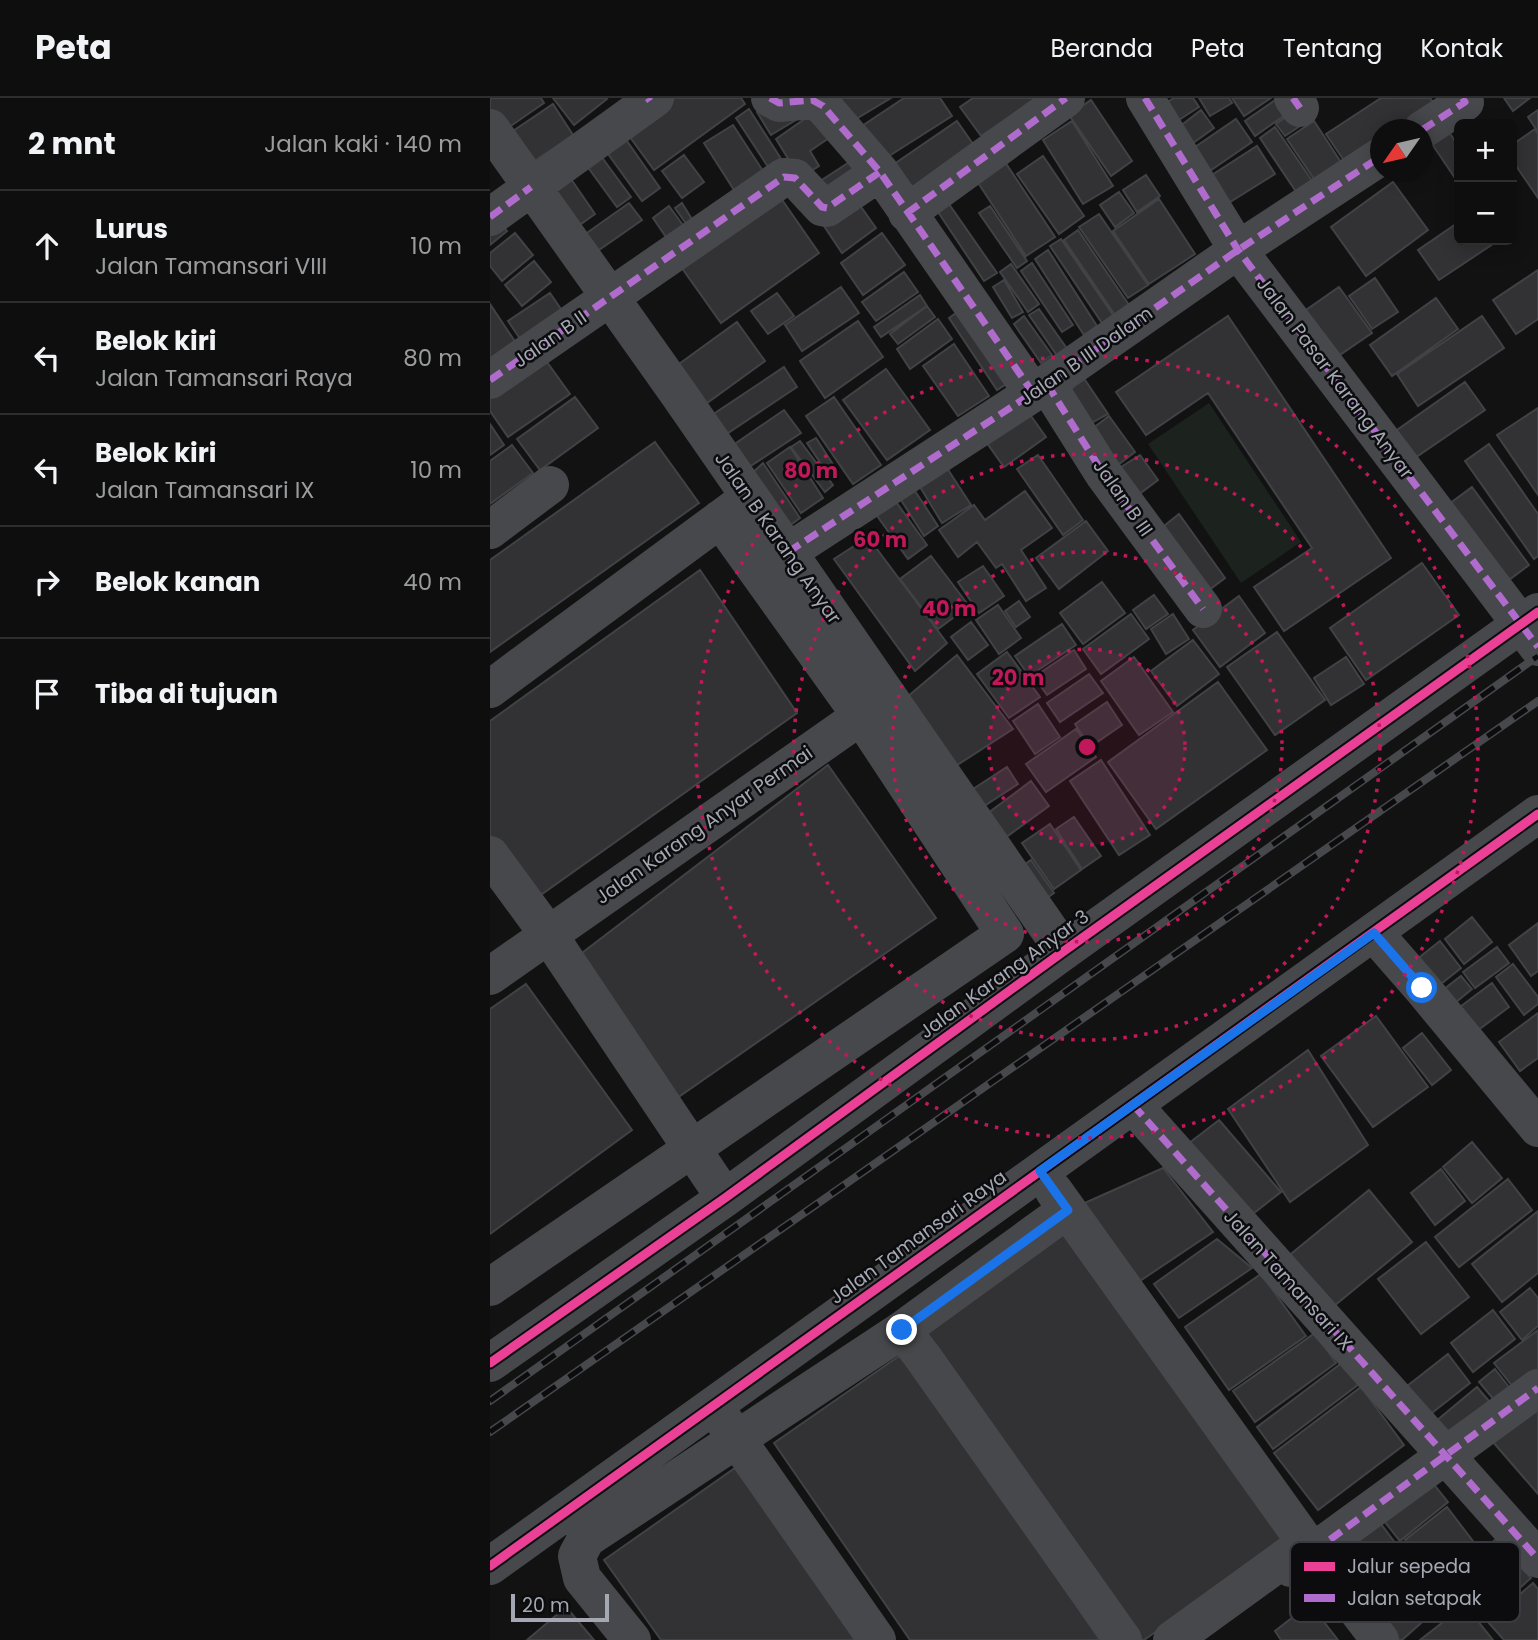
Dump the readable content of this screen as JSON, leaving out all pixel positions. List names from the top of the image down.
{
  "streets": {
    "street": [
      "Jalan B II",
      "Jalan B III Dalam",
      "Jalan Pasar Karang Anyar",
      "Jalan B III",
      "Jalan B Karang Anyar",
      "Jalan Karang Anyar Permai",
      "Jalan Karang Anyar 3",
      "Jalan Tamansari Raya",
      "Jalan Tamansari IX"
    ]
  },
  "crossings": [
    ["Jalan B II", "Jalan B III"],
    ["Jalan B II", "Jalan B Karang Anyar"],
    ["Jalan B III Dalam", "Jalan Pasar Karang Anyar"],
    ["Jalan B III Dalam", "Jalan B III"],
    ["Jalan B III Dalam", "Jalan B Karang Anyar"],
    ["Jalan Pasar Karang Anyar", "Jalan Karang Anyar 3"],
    ["Jalan B Karang Anyar", "Jalan Karang Anyar 3"],
    ["Jalan Tamansari Raya", "Jalan Tamansari IX"]
  ],
  "legend": ["Jalur sepeda", "Jalan setapak"],
  "scale_bar": "20 m",
  "north": "bottom left",
  "page": {
    "header": "Peta",
    "nav": [
      "Beranda",
      "Peta",
      "Tentang",
      "Kontak"
    ],
    "heading": ["2 mnt", "Jalan kaki · 140 m"],
    "map_buttons": ["+", "−"],
    "list": [
      ["Lurus", "Jalan Tamansari VIII", "10 m"],
      ["Belok kiri", "Jalan Tamansari Raya", "80 m"],
      ["Belok kiri", "Jalan Tamansari IX", "10 m"],
      ["Belok kanan", "40 m"],
      "Tiba di tujuan"
    ],
    "scale": "20 m"
  },
  "rings": [
    "80 m",
    "60 m",
    "40 m",
    "20 m"
  ]
}
